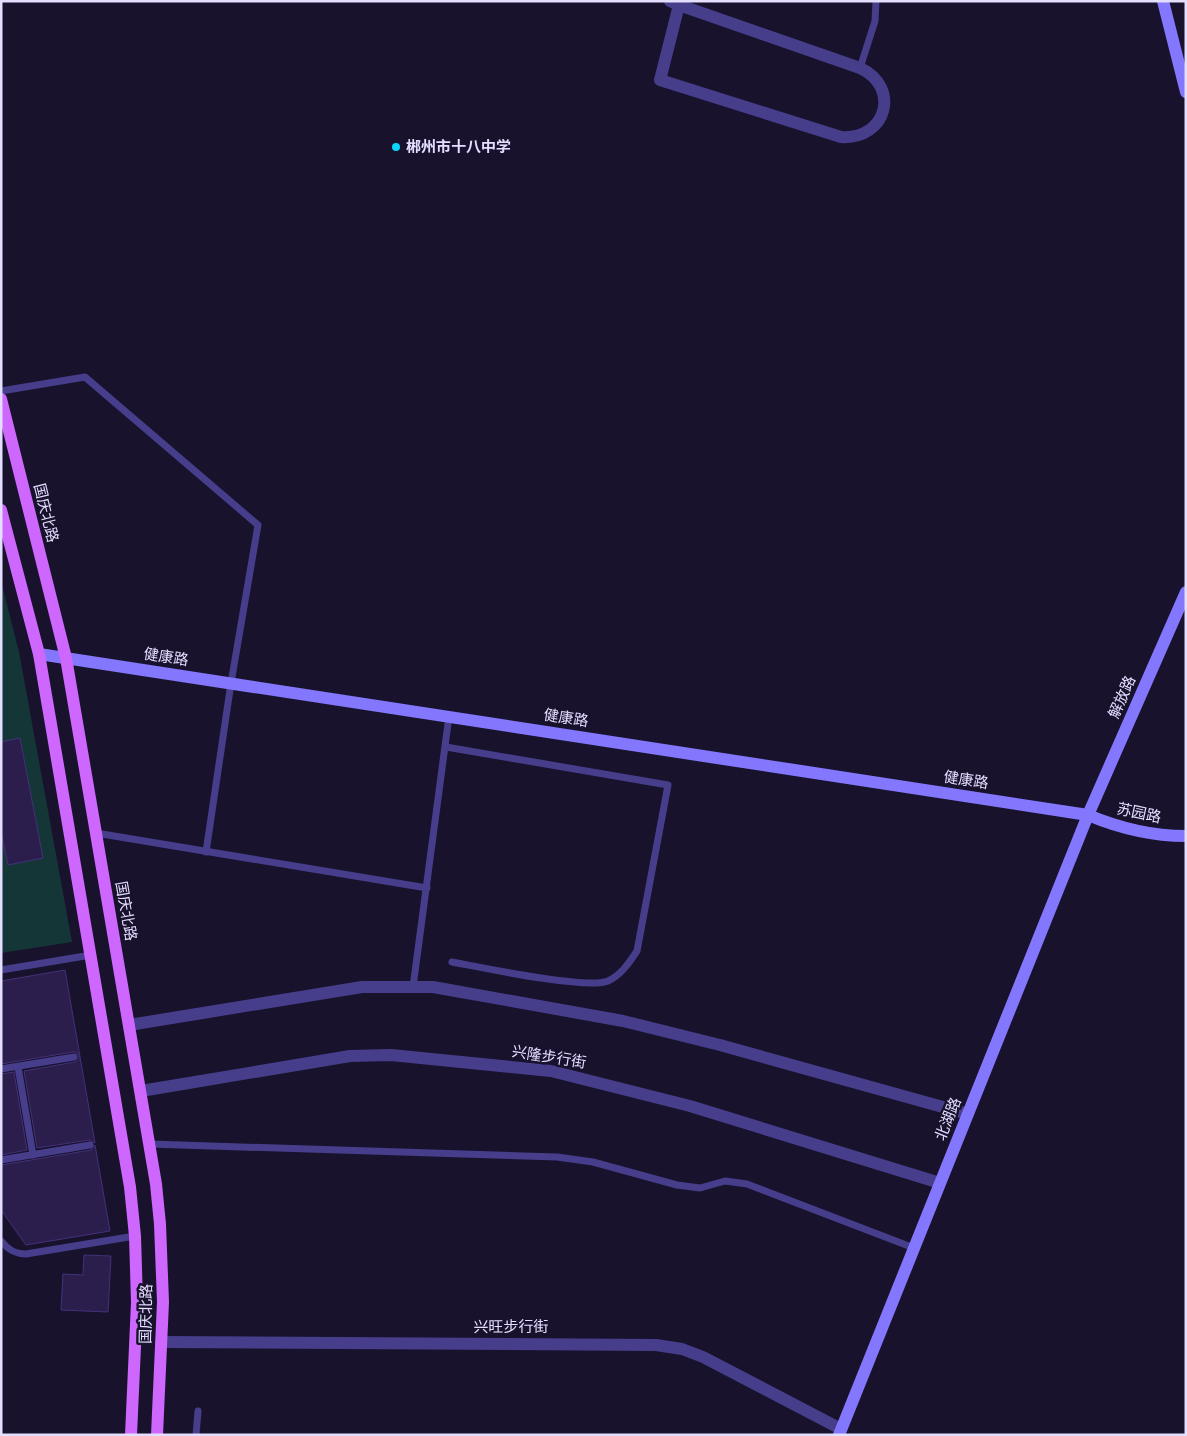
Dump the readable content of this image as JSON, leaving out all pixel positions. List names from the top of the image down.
{
  "streets": {
    "main road": ["国庆北路"],
    "street": [
      "健康路",
      "解放路",
      "苏园路",
      "兴隆步行街",
      "北湖路",
      "兴旺步行街"
    ]
  },
  "crossings": [
    ["国庆北路", "健康路"],
    ["国庆北路", "兴隆步行街"],
    ["国庆北路", "兴旺步行街"],
    ["健康路", "解放路"],
    ["健康路", "苏园路"],
    ["健康路", "北湖路"],
    ["解放路", "苏园路"],
    ["解放路", "北湖路"],
    ["苏园路", "北湖路"],
    ["兴隆步行街", "北湖路"],
    ["北湖路", "兴旺步行街"]
  ],
  "places": ["郴州市十八中学"]
}
